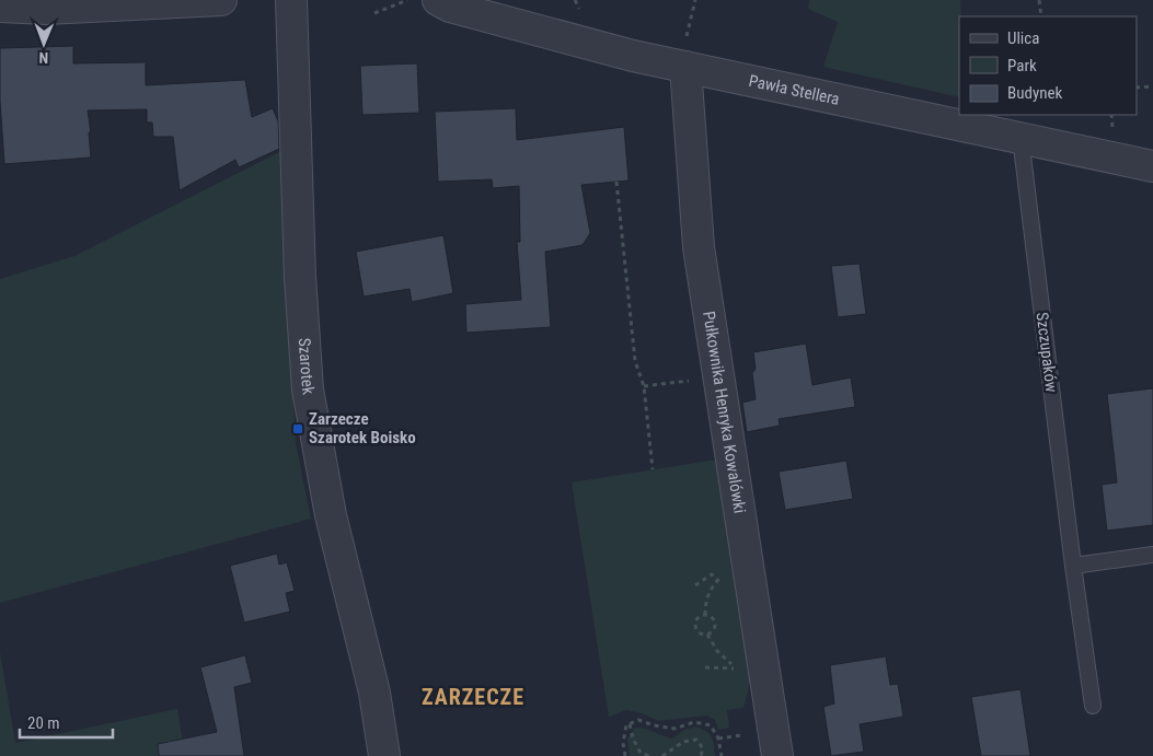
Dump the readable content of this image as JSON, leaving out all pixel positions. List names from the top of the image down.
{
  "streets": {
    "street": ["Pawła Stellera", "Szarotek", "Pułkownika Henryka Kowalówki"],
    "lane": ["Szczupaków"]
  },
  "crossings": [
    ["Pawła Stellera", "Szczupaków"],
    ["Pawła Stellera", "Pułkownika Henryka Kowalówki"]
  ],
  "districts": ["ZARZECZE"],
  "places": {
    "transit": ["Zarzecze Szarotek Boisko"]
  },
  "legend": ["Ulica", "Park", "Budynek"],
  "scale_bar": "20 m",
  "north": "bottom"
}
